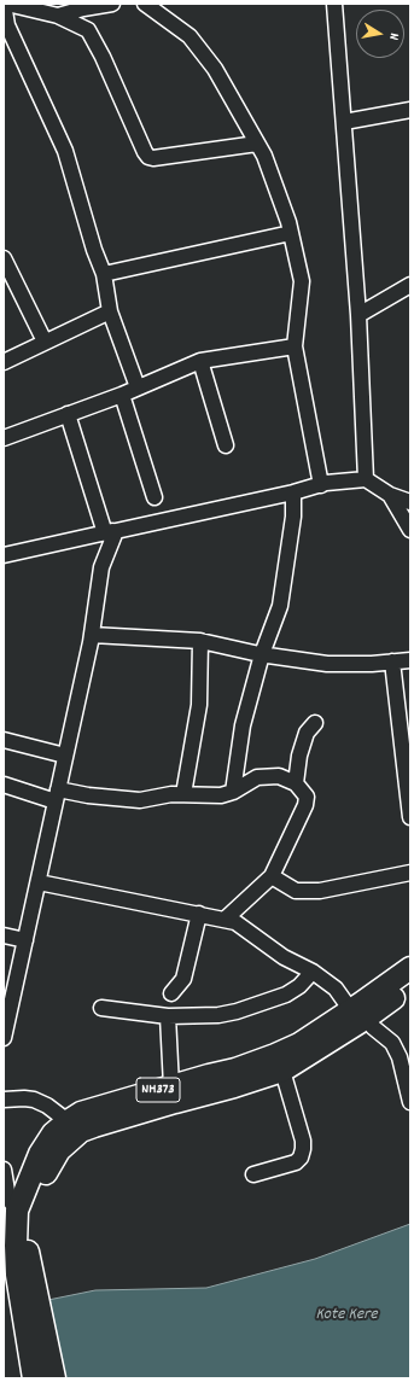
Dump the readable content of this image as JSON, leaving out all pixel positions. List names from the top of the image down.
{
  "streets": {
    "highway": ["NH373"]
  },
  "water": ["Kote Kere"],
  "north": "right"
}
